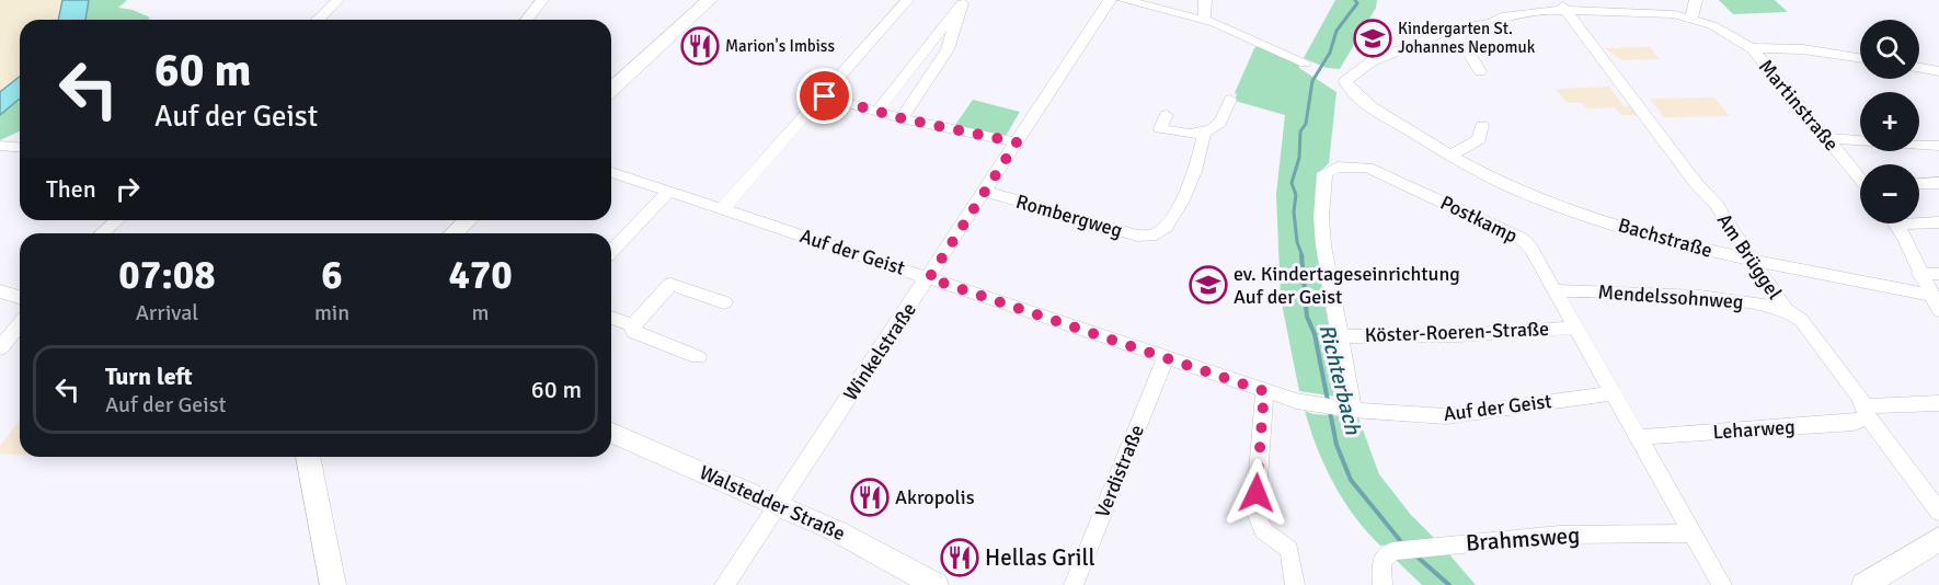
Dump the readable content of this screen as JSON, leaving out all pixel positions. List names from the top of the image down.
{
  "streets": {
    "main road": ["Walstedder Straße"],
    "street": [
      "Martinstraße",
      "Rombergweg",
      "Postkamp",
      "Bachstraße",
      "Auf der Geist",
      "Am Brüggel",
      "Mendelssohnweg",
      "Köster-Roeren-Straße",
      "Winkelstraße",
      "Leharweg",
      "Verdistraße",
      "Brahmsweg"
    ]
  },
  "crossings": [
    ["Martinstraße", "Bachstraße"],
    ["Martinstraße", "Am Brüggel"],
    ["Rombergweg", "Winkelstraße"],
    ["Postkamp", "Auf der Geist"],
    ["Postkamp", "Mendelssohnweg"],
    ["Postkamp", "Köster-Roeren-Straße"],
    ["Postkamp", "Leharweg"],
    ["Postkamp", "Brahmsweg"],
    ["Bachstraße", "Am Brüggel"],
    ["Auf der Geist", "Winkelstraße"],
    ["Auf der Geist", "Verdistraße"],
    ["Am Brüggel", "Mendelssohnweg"],
    ["Am Brüggel", "Leharweg"],
    ["Winkelstraße", "Walstedder Straße"]
  ],
  "water": ["Richterbach"],
  "places": {
    "school or university": ["Kindergarten St. Johannes Nepomuk", "ev. Kindertageseinrichtung Auf der Geist"],
    "restaurant": ["Marion's Imbiss", "Akropolis", "Hellas Grill"]
  },
  "page": {
    "map_buttons": ["+", "−"],
    "turn": ["60 m", "Auf der Geist"],
    "then": "Then",
    "eta": [
      "07:08",
      "Arrival",
      "6",
      "min",
      "470",
      "m"
    ],
    "list": [
      {
        "name": "Turn left",
        "note": "Auf der Geist",
        "value": "60 m"
      }
    ]
  }
}
